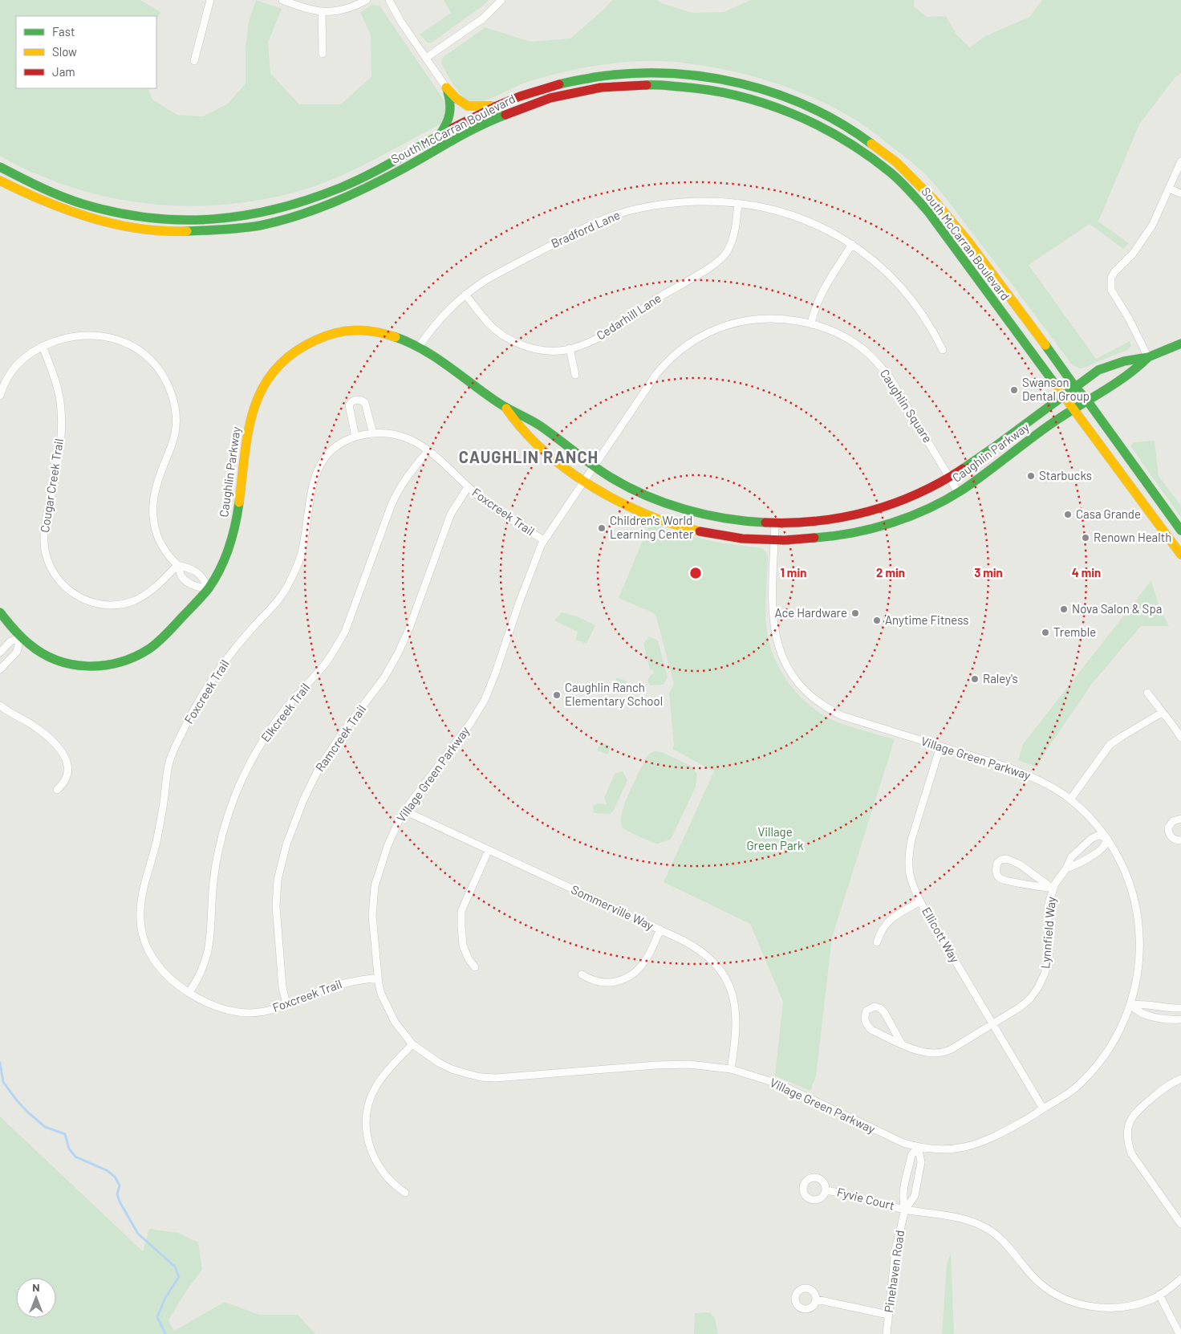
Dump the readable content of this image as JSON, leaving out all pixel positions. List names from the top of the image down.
{
  "streets": {
    "main road": ["South McCarran Boulevard", "Caughlin Parkway"],
    "street": [
      "Bradford Lane",
      "Cedarhill Lane",
      "Caughlin Square",
      "Cougar Creek Trail",
      "Foxcreek Trail",
      "Elkcreek Trail",
      "Ramcreek Trail",
      "Village Green Parkway",
      "Sommerville Way",
      "Lynnfield Way",
      "Ellicott Way",
      "Fyvie Court",
      "Pinehaven Road"
    ]
  },
  "crossings": [
    ["South McCarran Boulevard", "Caughlin Parkway"],
    ["Bradford Lane", "Cedarhill Lane"],
    ["Bradford Lane", "Caughlin Parkway"],
    ["Caughlin Square", "Caughlin Parkway"],
    ["Caughlin Square", "Village Green Parkway"],
    ["Caughlin Parkway", "Village Green Parkway"],
    ["Foxcreek Trail", "Elkcreek Trail"],
    ["Foxcreek Trail", "Ramcreek Trail"],
    ["Foxcreek Trail", "Village Green Parkway"],
    ["Village Green Parkway", "Sommerville Way"],
    ["Village Green Parkway", "Lynnfield Way"],
    ["Village Green Parkway", "Ellicott Way"],
    ["Village Green Parkway", "Pinehaven Road"],
    ["Lynnfield Way", "Ellicott Way"],
    ["Fyvie Court", "Pinehaven Road"]
  ],
  "districts": ["CAUGHLIN RANCH"],
  "parks": ["Village Green Park"],
  "places": [
    "Swanson Dental Group",
    "Starbucks",
    "Casa Grande",
    "Children's World Learning Center",
    "Renown Health",
    "Nova Salon & Spa",
    "Ace Hardware",
    "Anytime Fitness",
    "Tremble",
    "Raley's",
    "Caughlin Ranch Elementary School"
  ],
  "legend": ["Fast", "Slow", "Jam"],
  "north": "top",
  "rings": [
    "1 min",
    "2 min",
    "3 min",
    "4 min"
  ]
}
